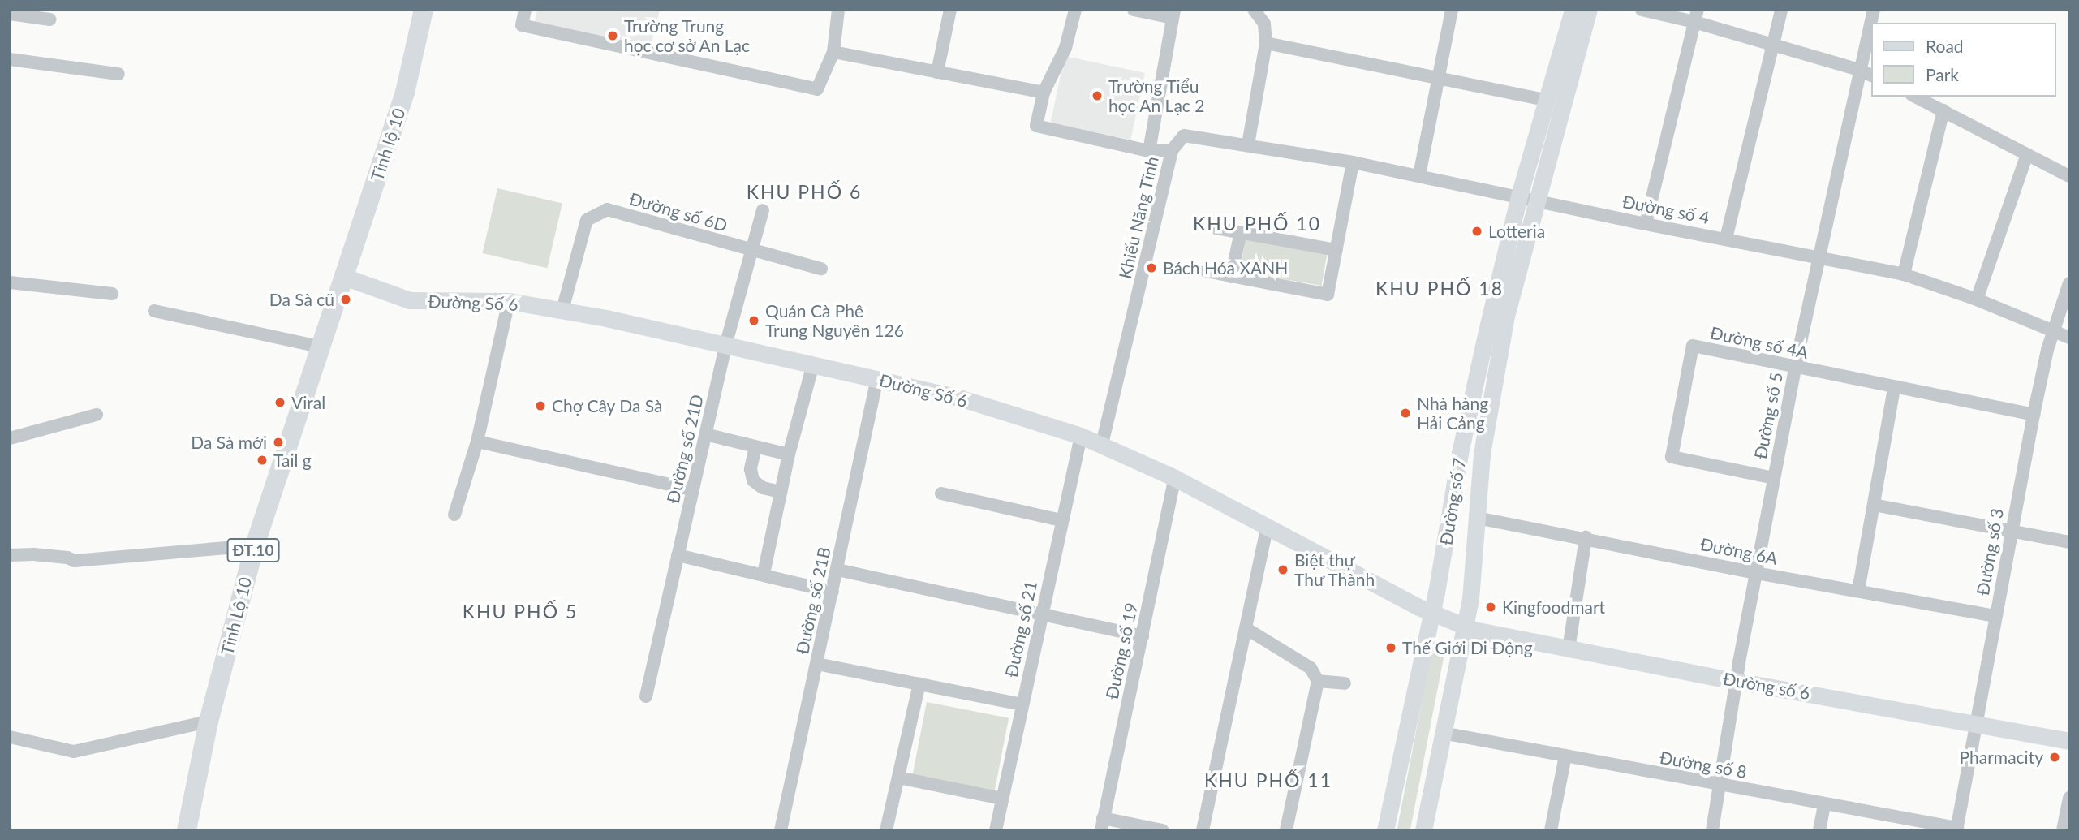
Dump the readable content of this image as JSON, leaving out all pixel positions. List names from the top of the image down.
{
  "streets": {
    "main road": ["Tỉnh lộ 10", "ĐT.10", "Tỉnh Lộ 10"],
    "street": [
      "Đường số 4",
      "Đường số 6D",
      "Khiếu Năng Tĩnh",
      "Đường Số 6",
      "Đường số 4A",
      "Đường số 5",
      "Đường số 21D",
      "Đường số 7",
      "Đường 6A",
      "Đường số 3",
      "Đường số 21B",
      "Đường số 21",
      "Đường số 19",
      "Đường số 6",
      "Đường số 8"
    ]
  },
  "crossings": [
    ["Tỉnh lộ 10", "Đường Số 6"],
    ["Tỉnh lộ 10", "Tỉnh Lộ 10"],
    ["Đường số 4", "Khiếu Năng Tĩnh"],
    ["Đường số 4", "Đường số 5"],
    ["Đường số 4", "Đường số 7"],
    ["Đường số 4", "Đường số 3"],
    ["Đường số 6D", "Đường Số 6"],
    ["Đường số 6D", "Đường số 21D"],
    ["Khiếu Năng Tĩnh", "Đường Số 6"],
    ["Đường Số 6", "Đường số 21D"],
    ["Đường Số 6", "Đường số 7"],
    ["Đường Số 6", "Đường số 21B"],
    ["Đường Số 6", "Tỉnh Lộ 10"],
    ["Đường Số 6", "Đường số 21"],
    ["Đường Số 6", "Đường số 19"],
    ["Đường Số 6", "Đường số 6"],
    ["Đường số 4A", "Đường số 5"],
    ["Đường số 4A", "Đường số 3"],
    ["Đường số 5", "Đường 6A"],
    ["Đường số 5", "Đường số 6"],
    ["Đường số 5", "Đường số 8"],
    ["Đường số 7", "Đường 6A"],
    ["Đường số 7", "Đường số 6"],
    ["Đường số 7", "Đường số 8"],
    ["Đường 6A", "Đường số 3"],
    ["Đường số 3", "Đường số 6"],
    ["Đường số 3", "Đường số 8"]
  ],
  "districts": [
    "KHU PHỐ 6",
    "KHU PHỐ 10",
    "KHU PHỐ 18",
    "KHU PHỐ 5",
    "KHU PHỐ 11"
  ],
  "places": [
    "Trường Trung học cơ sở An Lạc",
    "Trường Tiểu học An Lạc 2",
    "Lotteria",
    "Bách Hóa XANH",
    "Da Sà cũ",
    "Quán Cà Phê Trung Nguyên 126",
    "Viral",
    "Chợ Cây Da Sà",
    "Nhà hàng Hải Cảng",
    "Da Sà mới",
    "Tail g",
    "Biệt thự Thư Thành",
    "Kingfoodmart",
    "Thế Giới Di Động",
    "Pharmacity"
  ],
  "legend": ["Road", "Park"]
}
